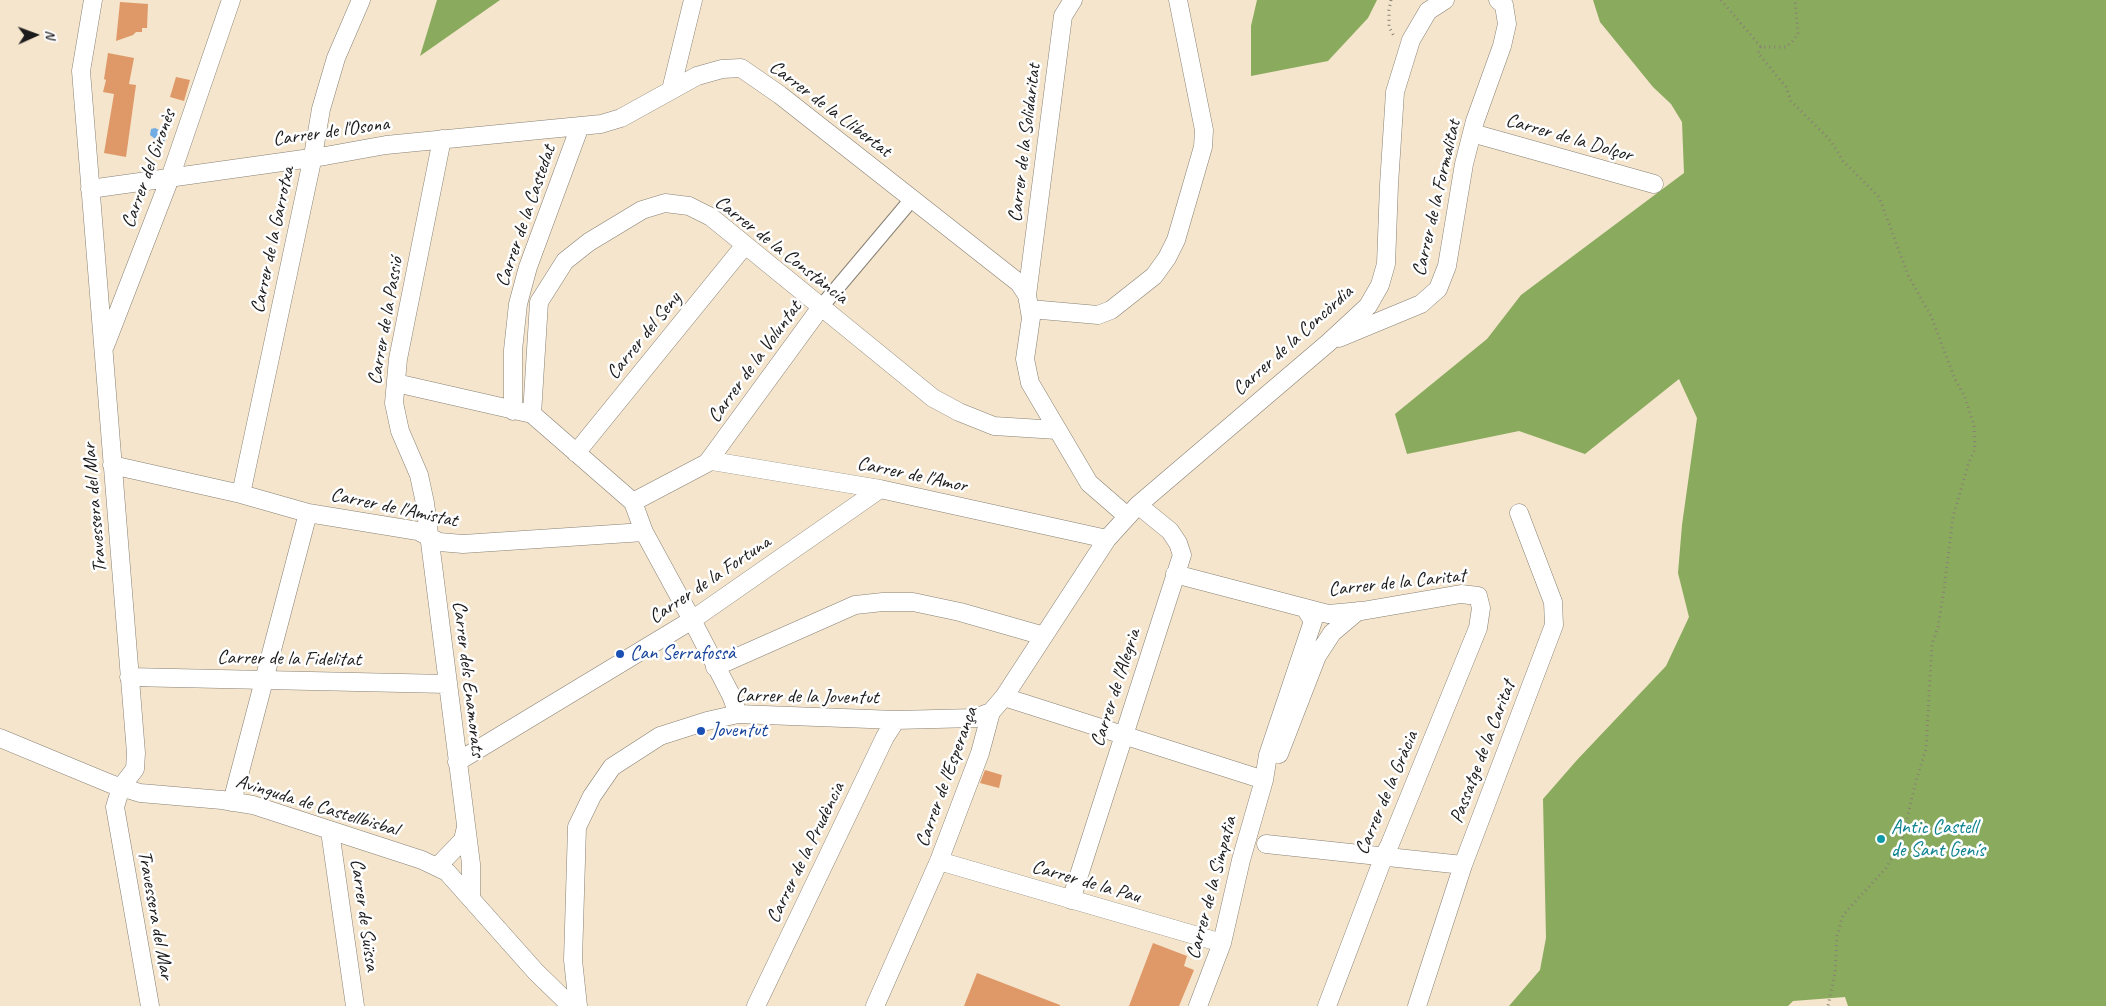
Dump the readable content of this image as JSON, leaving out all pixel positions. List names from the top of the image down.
{
  "streets": {
    "street": [
      "Carrer de la Llibertat",
      "Carrer de l'Osona",
      "Carrer de la Dolçor",
      "Carrer de la Solidaritat",
      "Carrer del Gironès",
      "Carrer de la Formalitat",
      "Carrer de la Castedat",
      "Carrer de la Garrotxa",
      "Carrer de la Constància",
      "Carrer de la Passió",
      "Carrer del Seny",
      "Carrer de la Concòrdia",
      "Carrer de la Voluntat",
      "Carrer de l'Amor",
      "Travessera del Mar",
      "Carrer de l'Amistat",
      "Carrer de la Fortuna",
      "Carrer de la Caritat",
      "Carrer de la Fidelitat",
      "Carrer dels Enamorats",
      "Carrer de l'Alegria",
      "Carrer de la Joventut",
      "Passatge de la Caritat",
      "Carrer de l'Esperança",
      "Carrer de la Gràcia",
      "Avinguda de Castellbisbal",
      "Carrer de la Prudència",
      "Carrer de la Pau",
      "Carrer de la Simpatia",
      "Carrer de Suïssa"
    ]
  },
  "crossings": [
    ["Carrer de la Llibertat", "Carrer de l'Osona"],
    ["Carrer de la Llibertat", "Carrer de la Solidaritat"],
    ["Carrer de la Llibertat", "Carrer de la Castedat"],
    ["Carrer de la Llibertat", "Carrer de la Voluntat"],
    ["Carrer de l'Osona", "Carrer del Gironès"],
    ["Carrer de l'Osona", "Carrer de la Castedat"],
    ["Carrer de l'Osona", "Carrer de la Garrotxa"],
    ["Carrer de l'Osona", "Carrer de la Passió"],
    ["Carrer de l'Osona", "Travessera del Mar"],
    ["Carrer de la Dolçor", "Carrer de la Formalitat"],
    ["Carrer de la Solidaritat", "Carrer de la Constància"],
    ["Carrer de la Solidaritat", "Carrer de l'Alegria"],
    ["Carrer del Gironès", "Travessera del Mar"],
    ["Carrer de la Formalitat", "Carrer de la Concòrdia"],
    ["Carrer de la Garrotxa", "Carrer de l'Amistat"],
    ["Carrer de la Constància", "Carrer del Seny"],
    ["Carrer de la Constància", "Carrer de la Voluntat"],
    ["Carrer de la Constància", "Carrer de l'Alegria"],
    ["Carrer de la Passió", "Carrer de l'Amistat"],
    ["Carrer de la Passió", "Carrer dels Enamorats"],
    ["Carrer de la Concòrdia", "Carrer de l'Alegria"],
    ["Carrer de la Concòrdia", "Carrer de l'Esperança"],
    ["Carrer de la Voluntat", "Carrer de l'Amor"],
    ["Carrer de l'Amor", "Carrer de la Fortuna"],
    ["Carrer de l'Amor", "Carrer de l'Esperança"],
    ["Travessera del Mar", "Carrer de l'Amistat"],
    ["Travessera del Mar", "Carrer de la Fidelitat"],
    ["Travessera del Mar", "Avinguda de Castellbisbal"],
    ["Carrer de l'Amistat", "Carrer dels Enamorats"],
    ["Carrer de la Fortuna", "Carrer dels Enamorats"],
    ["Carrer de la Caritat", "Carrer de l'Alegria"],
    ["Carrer de la Caritat", "Carrer de la Gràcia"],
    ["Carrer de la Caritat", "Carrer de la Simpatia"],
    ["Carrer de la Fidelitat", "Carrer dels Enamorats"],
    ["Carrer dels Enamorats", "Avinguda de Castellbisbal"],
    ["Carrer de l'Alegria", "Carrer de l'Esperança"],
    ["Carrer de l'Alegria", "Carrer de la Pau"],
    ["Carrer de la Joventut", "Carrer de l'Esperança"],
    ["Carrer de la Joventut", "Carrer de la Prudència"],
    ["Carrer de l'Esperança", "Carrer de la Pau"],
    ["Avinguda de Castellbisbal", "Carrer de Suïssa"],
    ["Carrer de la Pau", "Carrer de la Simpatia"]
  ],
  "places": ["Can Serrafossà", "Joventut", "Antic Castell de Sant Genís"],
  "north": "right"
}
